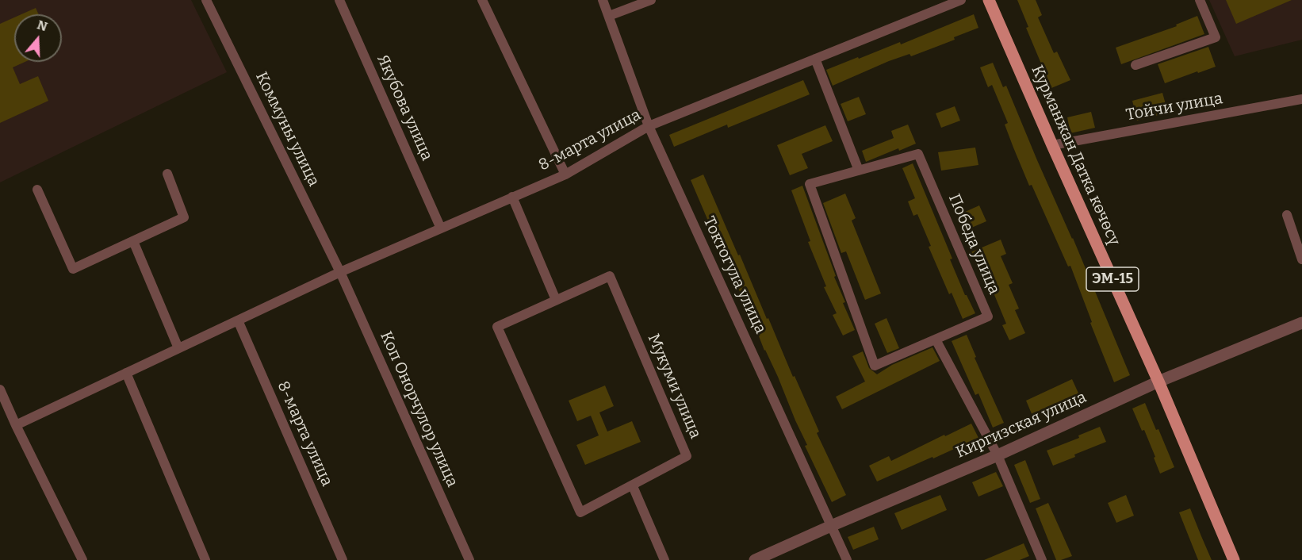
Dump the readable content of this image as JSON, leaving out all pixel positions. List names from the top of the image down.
{
  "streets": {
    "main road": ["Курманжан Датка көчөсү", "ЭМ-15"],
    "street": [
      "Тойчи улица",
      "Якубова улица",
      "Коммуны улица",
      "8-марта улица",
      "Победа улица",
      "Токтогула улица",
      "Мукуми улица",
      "Коп Онорчулор улица",
      "Киргизская улица"
    ]
  },
  "crossings": [
    ["Тойчи улица", "Курманжан Датка көчөсү"],
    ["Якубова улица", "8-марта улица"],
    ["Коммуны улица", "8-марта улица"],
    ["Коммуны улица", "Коп Онорчулор улица"],
    ["8-марта улица", "Токтогула улица"],
    ["8-марта улица", "Коп Онорчулор улица"],
    ["Курманжан Датка көчөсү", "Киргизская улица"],
    ["Токтогула улица", "Киргизская улица"]
  ],
  "north": "top"
}
